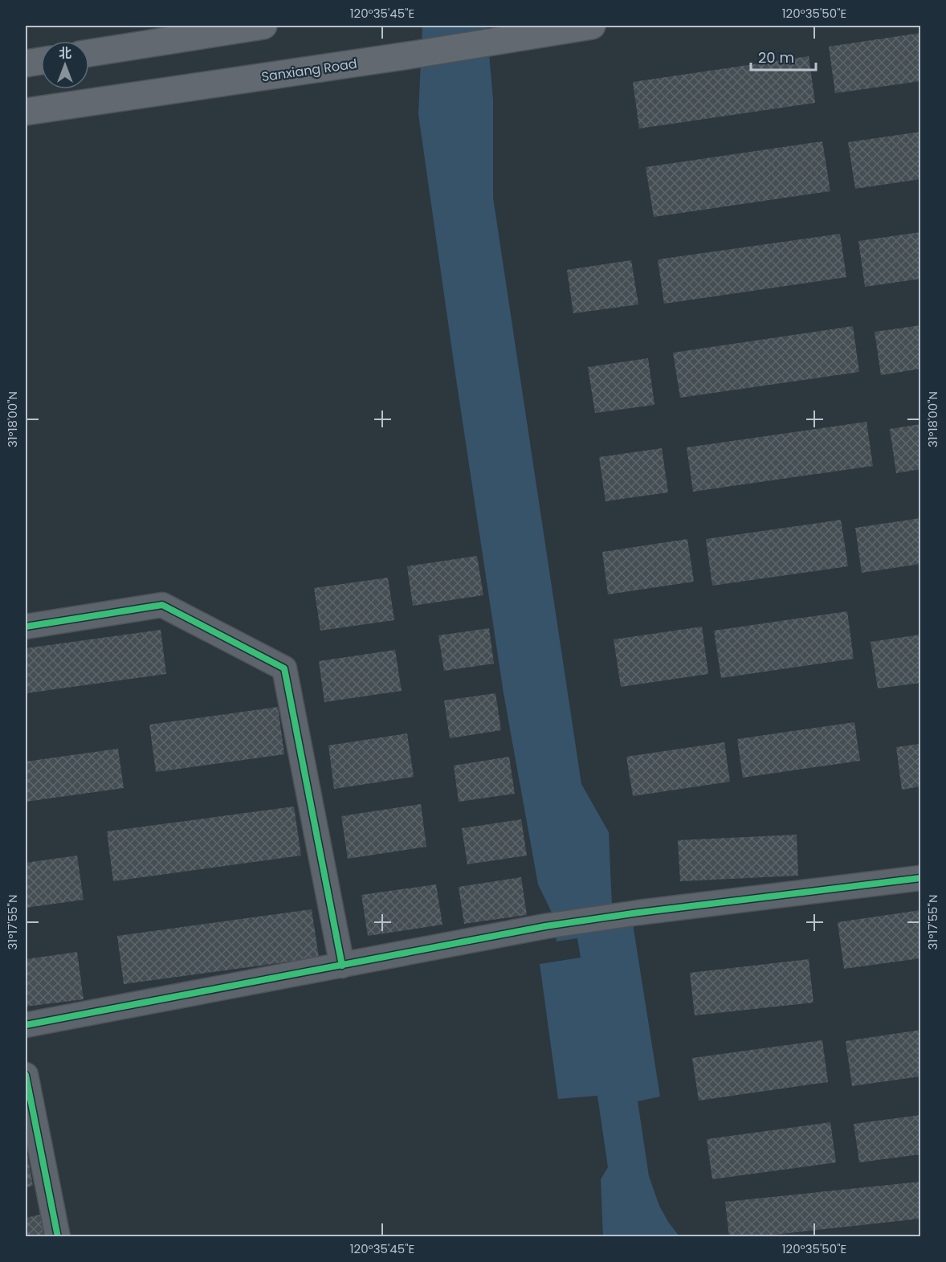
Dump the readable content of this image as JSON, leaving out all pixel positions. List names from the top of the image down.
{
  "streets": {
    "main road": ["Sanxiang Road"]
  },
  "scale_bar": "20 m",
  "north": "top",
  "coordinates": [
    "120°35'45\"E",
    "120°35'50\"E",
    "31°18'00\"N",
    "31°17'55\"N"
  ]
}
